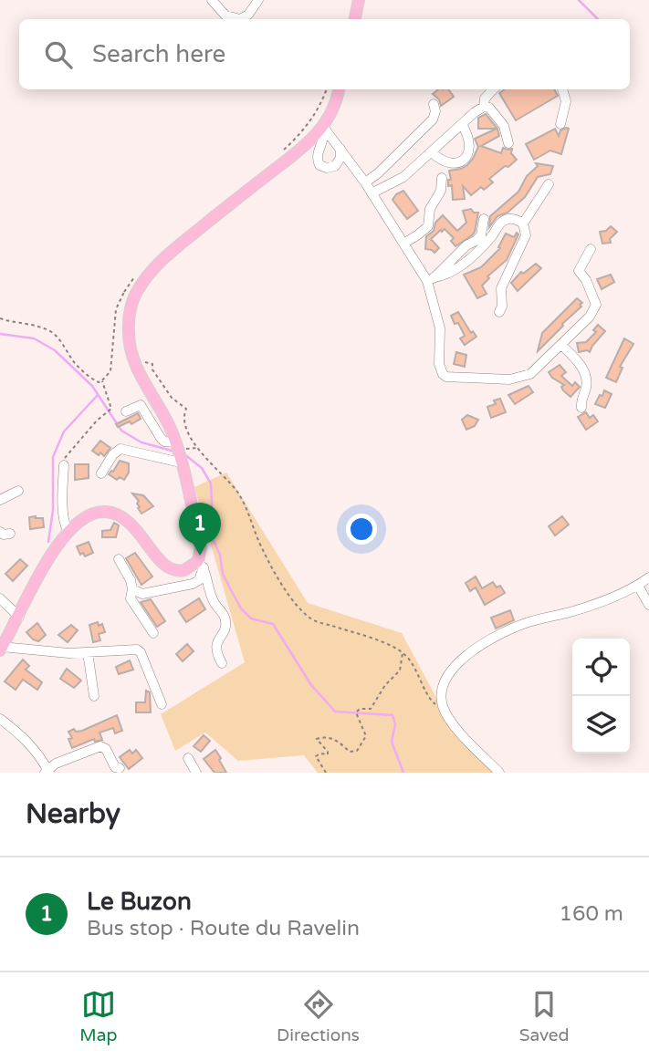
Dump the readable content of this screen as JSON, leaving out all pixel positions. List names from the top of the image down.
{
  "page": {
    "search": "Search here",
    "pins": "1",
    "heading": "Nearby",
    "list": [
      {
        "mark": "1",
        "name": "Le Buzon",
        "note": "Bus stop · Route du Ravelin",
        "value": "160 m"
      }
    ],
    "nav": ["Map", "Directions", "Saved"]
  }
}
